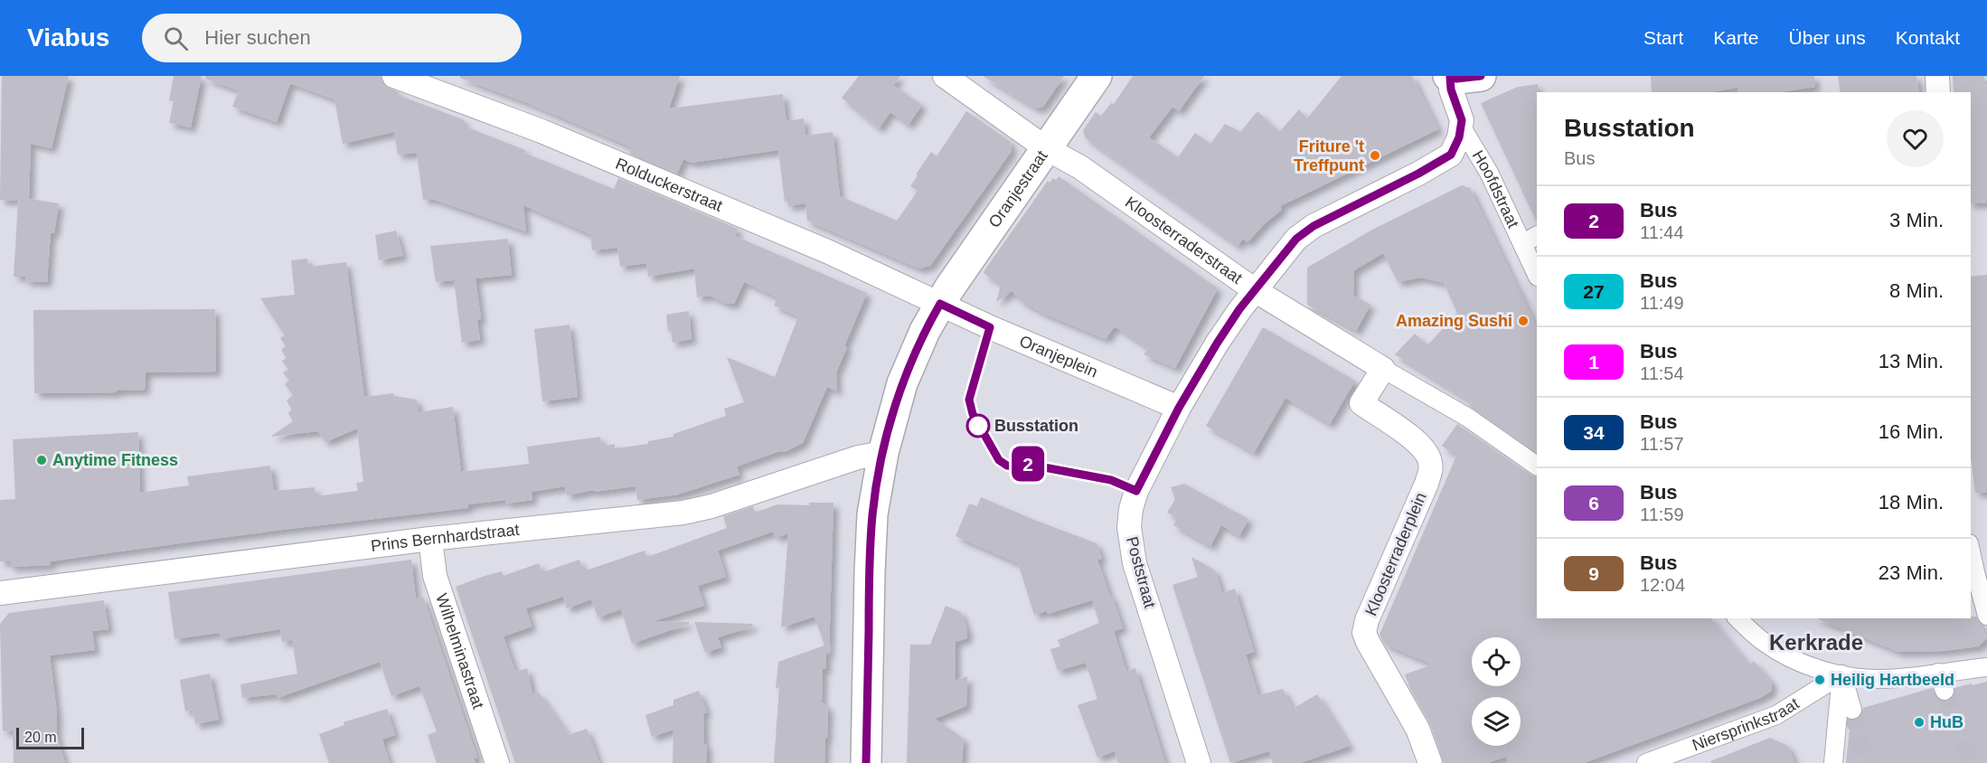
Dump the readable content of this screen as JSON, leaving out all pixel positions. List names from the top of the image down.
{
  "streets": {
    "main road": ["Oranjestraat"],
    "street": [
      "Rolduckerstraat",
      "Hoofdstraat",
      "Kloosterraderstraat",
      "Oranjeplein",
      "Prins Bernhardstraat",
      "Kloosterraderplein",
      "Poststraat",
      "Wilhelminastraat",
      "Niersprinkstraat"
    ]
  },
  "crossings": [
    ["Rolduckerstraat", "Oranjestraat"],
    ["Rolduckerstraat", "Oranjeplein"],
    ["Oranjestraat", "Kloosterraderstraat"],
    ["Oranjestraat", "Oranjeplein"],
    ["Oranjestraat", "Prins Bernhardstraat"],
    ["Hoofdstraat", "Poststraat"],
    ["Kloosterraderstraat", "Kloosterraderplein"],
    ["Kloosterraderstraat", "Poststraat"],
    ["Oranjeplein", "Poststraat"],
    ["Prins Bernhardstraat", "Wilhelminastraat"]
  ],
  "districts": ["Kerkrade"],
  "places": [
    "Friture 't Treffpunt",
    "Amazing Sushi",
    "Busstation",
    "Anytime Fitness",
    "Heilig Hartbeeld",
    "HuB"
  ],
  "lines": ["bus line 2"],
  "scale_bar": "20 m",
  "page": {
    "header": "Viabus",
    "search": "Hier suchen",
    "nav": [
      "Start",
      "Karte",
      "Über uns",
      "Kontakt"
    ],
    "on_map": "2",
    "heading": ["Busstation", "Bus"],
    "list": [
      {
        "mark": "2",
        "name": "Bus",
        "note": "11:44",
        "value": "3 Min."
      },
      {
        "mark": "27",
        "name": "Bus",
        "note": "11:49",
        "value": "8 Min."
      },
      {
        "mark": "1",
        "name": "Bus",
        "note": "11:54",
        "value": "13 Min."
      },
      {
        "mark": "34",
        "name": "Bus",
        "note": "11:57",
        "value": "16 Min."
      },
      {
        "mark": "6",
        "name": "Bus",
        "note": "11:59",
        "value": "18 Min."
      },
      {
        "mark": "9",
        "name": "Bus",
        "note": "12:04",
        "value": "23 Min."
      }
    ],
    "scale": "20 m"
  }
}
